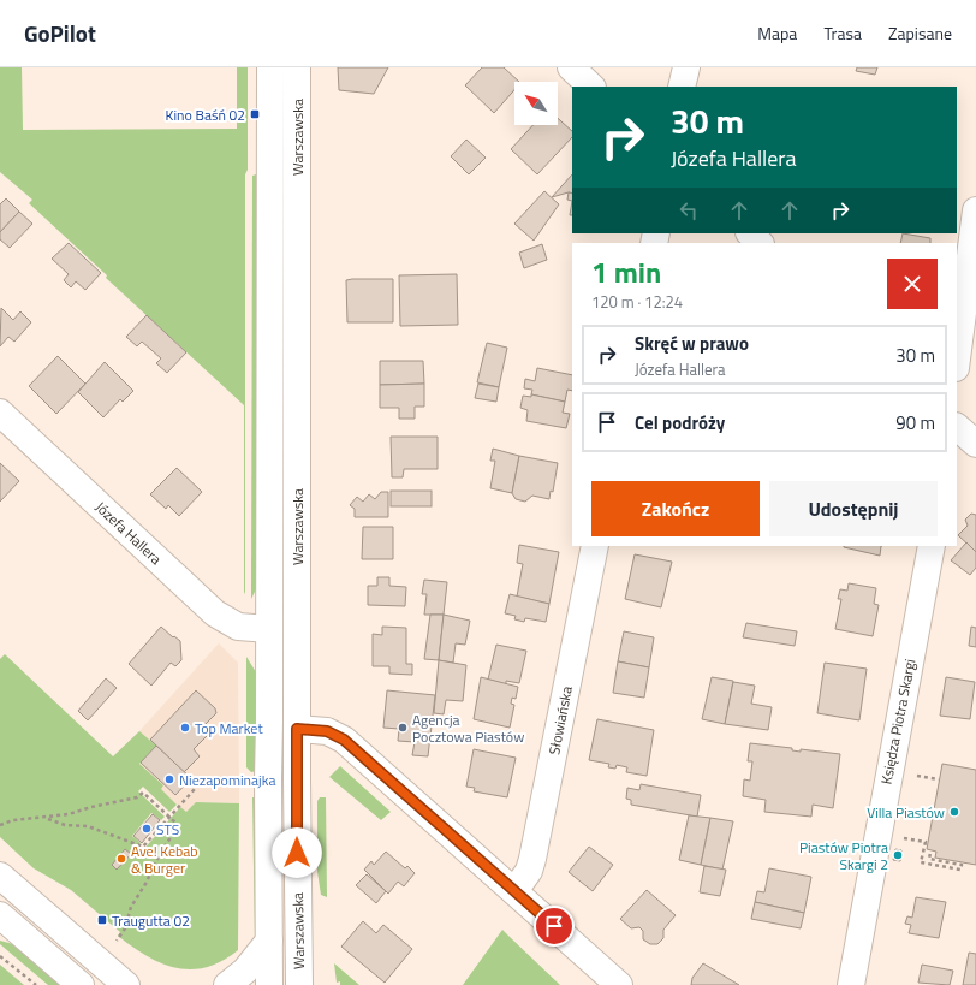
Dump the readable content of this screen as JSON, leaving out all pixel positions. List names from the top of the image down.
{
  "streets": {
    "street": [
      "Warszawska",
      "Józefa Hallera",
      "Słowiańska",
      "Księdza Piotra Skargi"
    ]
  },
  "crossings": [
    ["Warszawska", "Józefa Hallera"]
  ],
  "places": {
    "transit": ["Kino Baśń 02", "Traugutta 02"],
    "other": [
      "Top Market",
      "Agencja Pocztowa Piastów",
      "Niezapominajka",
      "Villa Piastów",
      "STS",
      "Piastów Piotra Skargi 2",
      "Ave! Kebab & Burger"
    ]
  },
  "north": "top left",
  "page": {
    "header": "GoPilot",
    "nav": ["Mapa", "Trasa", "Zapisane"],
    "turn": ["30 m", "Józefa Hallera"],
    "heading": ["1 min", "120 m · 12:24"],
    "list": [
      {
        "name": "Skręć w prawo",
        "note": "Józefa Hallera",
        "value": "30 m"
      },
      {
        "name": "Cel podróży",
        "value": "90 m"
      }
    ],
    "buttons": ["Zakończ", "Udostępnij"]
  }
}
